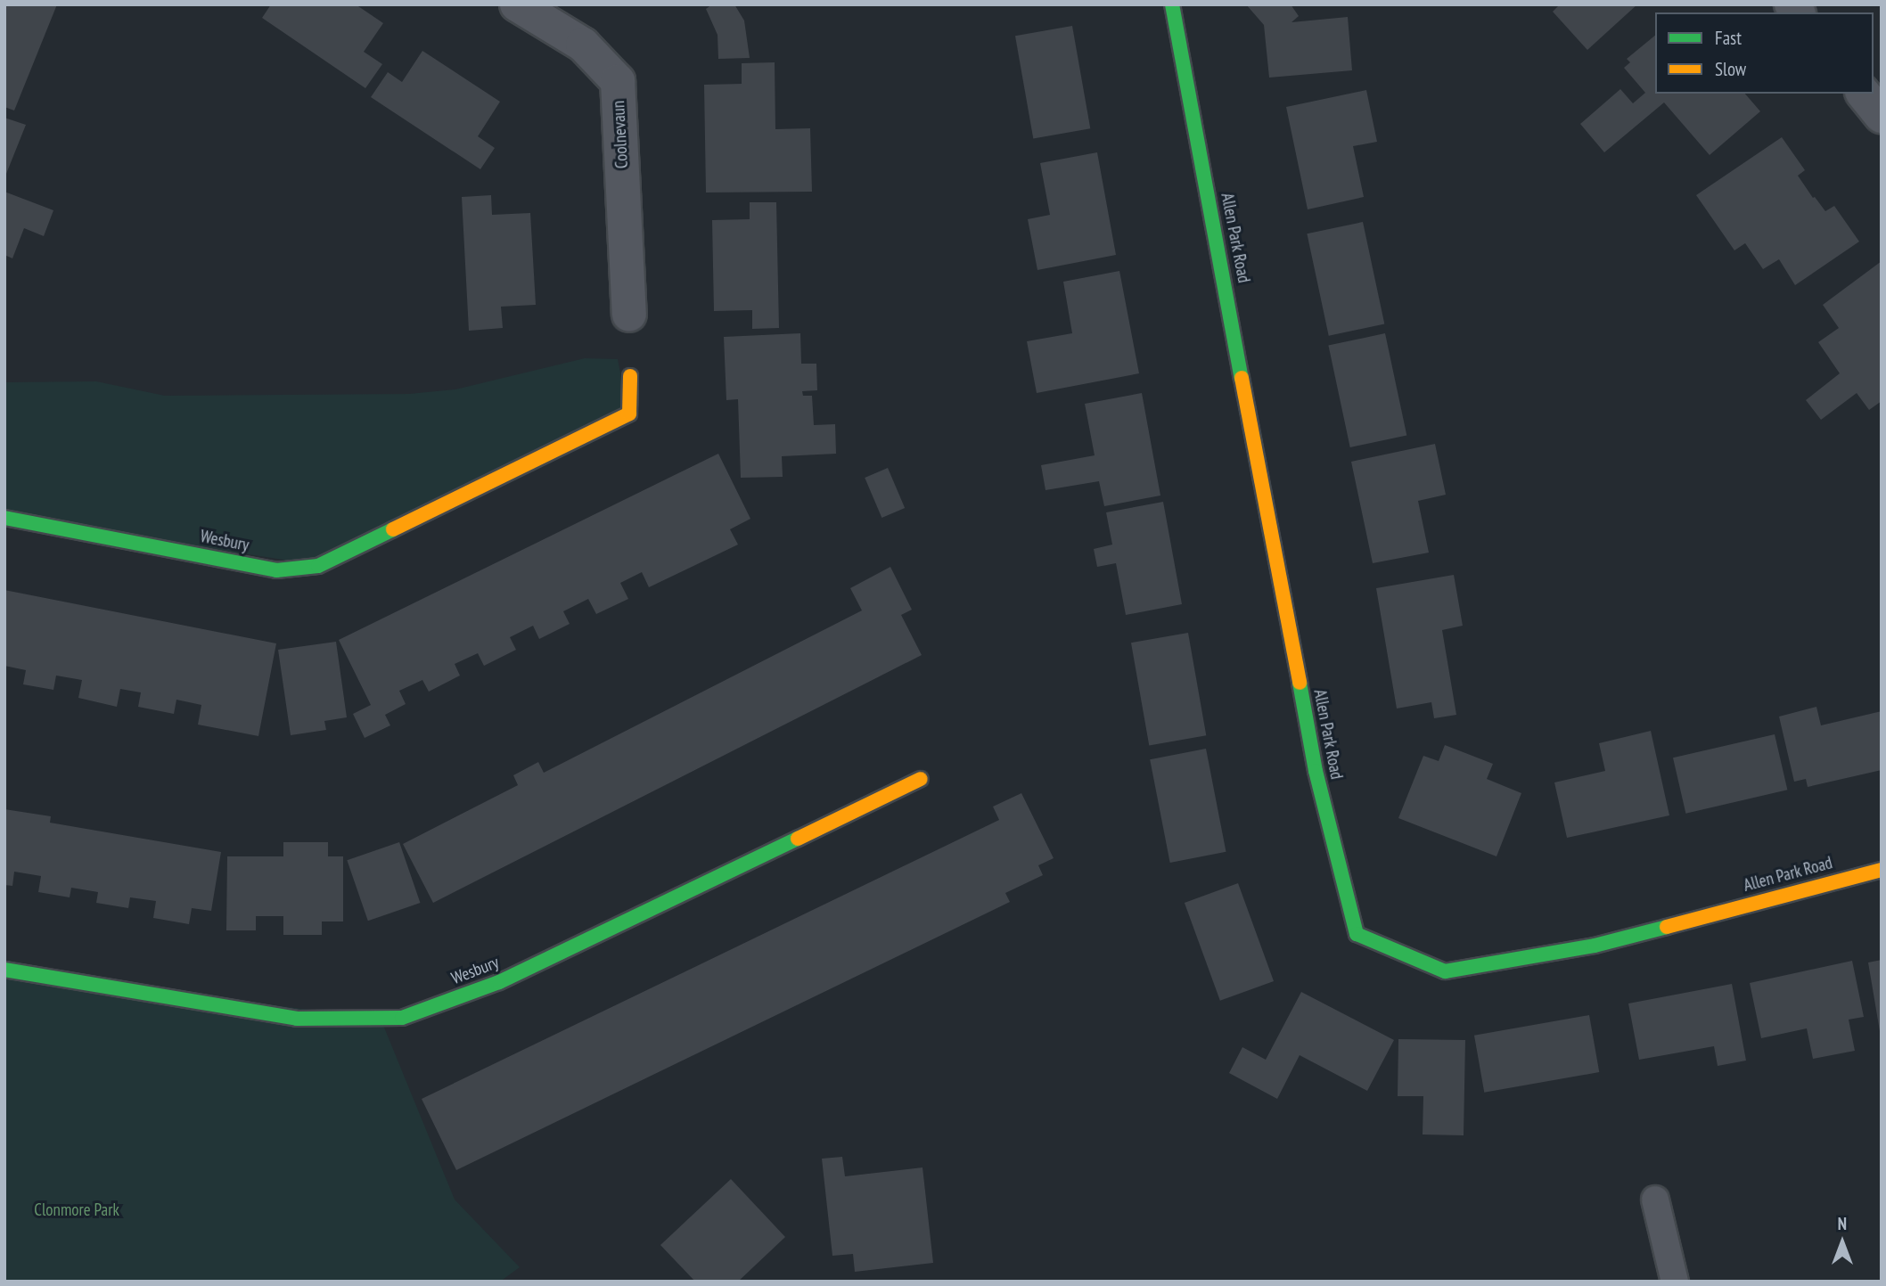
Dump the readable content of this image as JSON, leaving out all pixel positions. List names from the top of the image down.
{
  "streets": {
    "street": ["Coolnevaun", "Allen Park Road", "Wesbury"]
  },
  "parks": ["Clonmore Park"],
  "legend": ["Fast", "Slow"],
  "north": "top"
}
